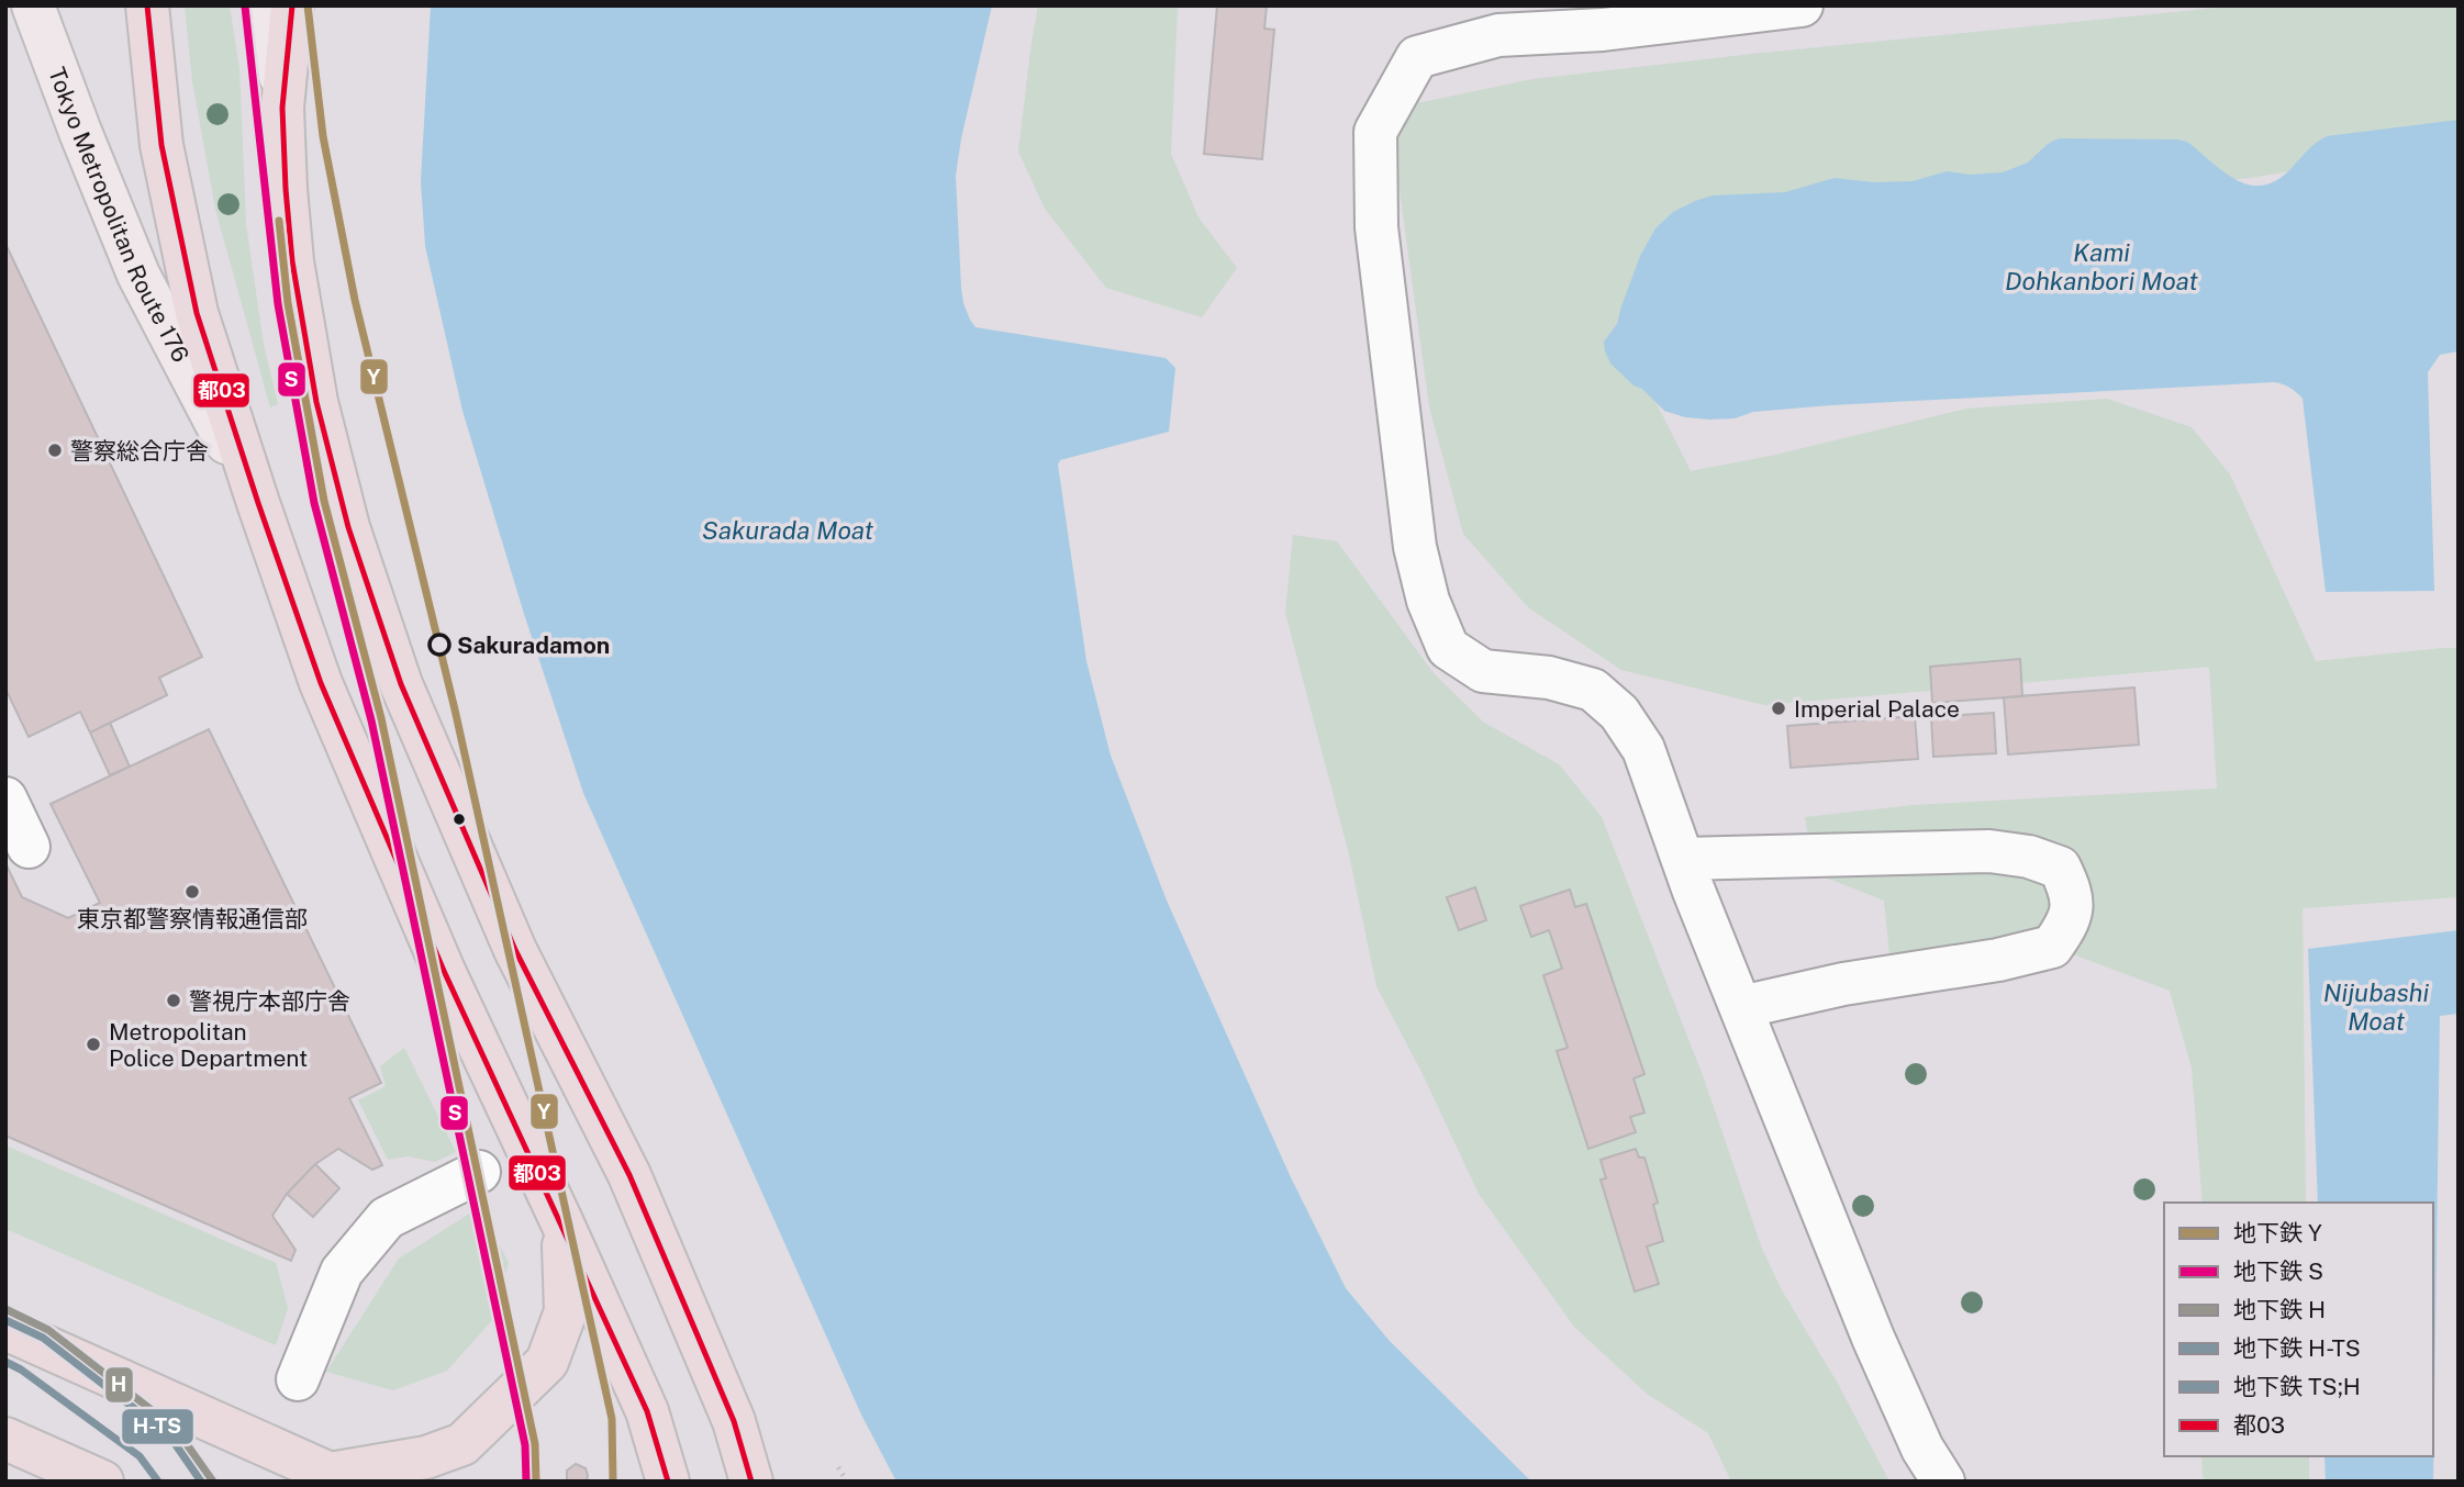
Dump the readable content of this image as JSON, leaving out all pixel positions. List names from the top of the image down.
{
  "streets": {
    "main road": ["Tokyo Metropolitan Route 176"]
  },
  "water": ["Kami Dohkanbori Moat", "Sakurada Moat", "Nijubashi Moat"],
  "places": [
    "警察総合庁舎",
    "Sakuradamon",
    "Imperial Palace",
    "東京都警察情報通信部",
    "警視庁本部庁舎",
    "Metropolitan Police Department"
  ],
  "lines": [
    "metro line Y",
    "transit line 都03",
    "metro line S",
    "metro line H",
    "metro line H-TS",
    "metro line TS;H"
  ],
  "legend": [
    "地下鉄 Y",
    "地下鉄 S",
    "地下鉄 H",
    "地下鉄 H-TS",
    "地下鉄 TS;H",
    "都03"
  ]
}
